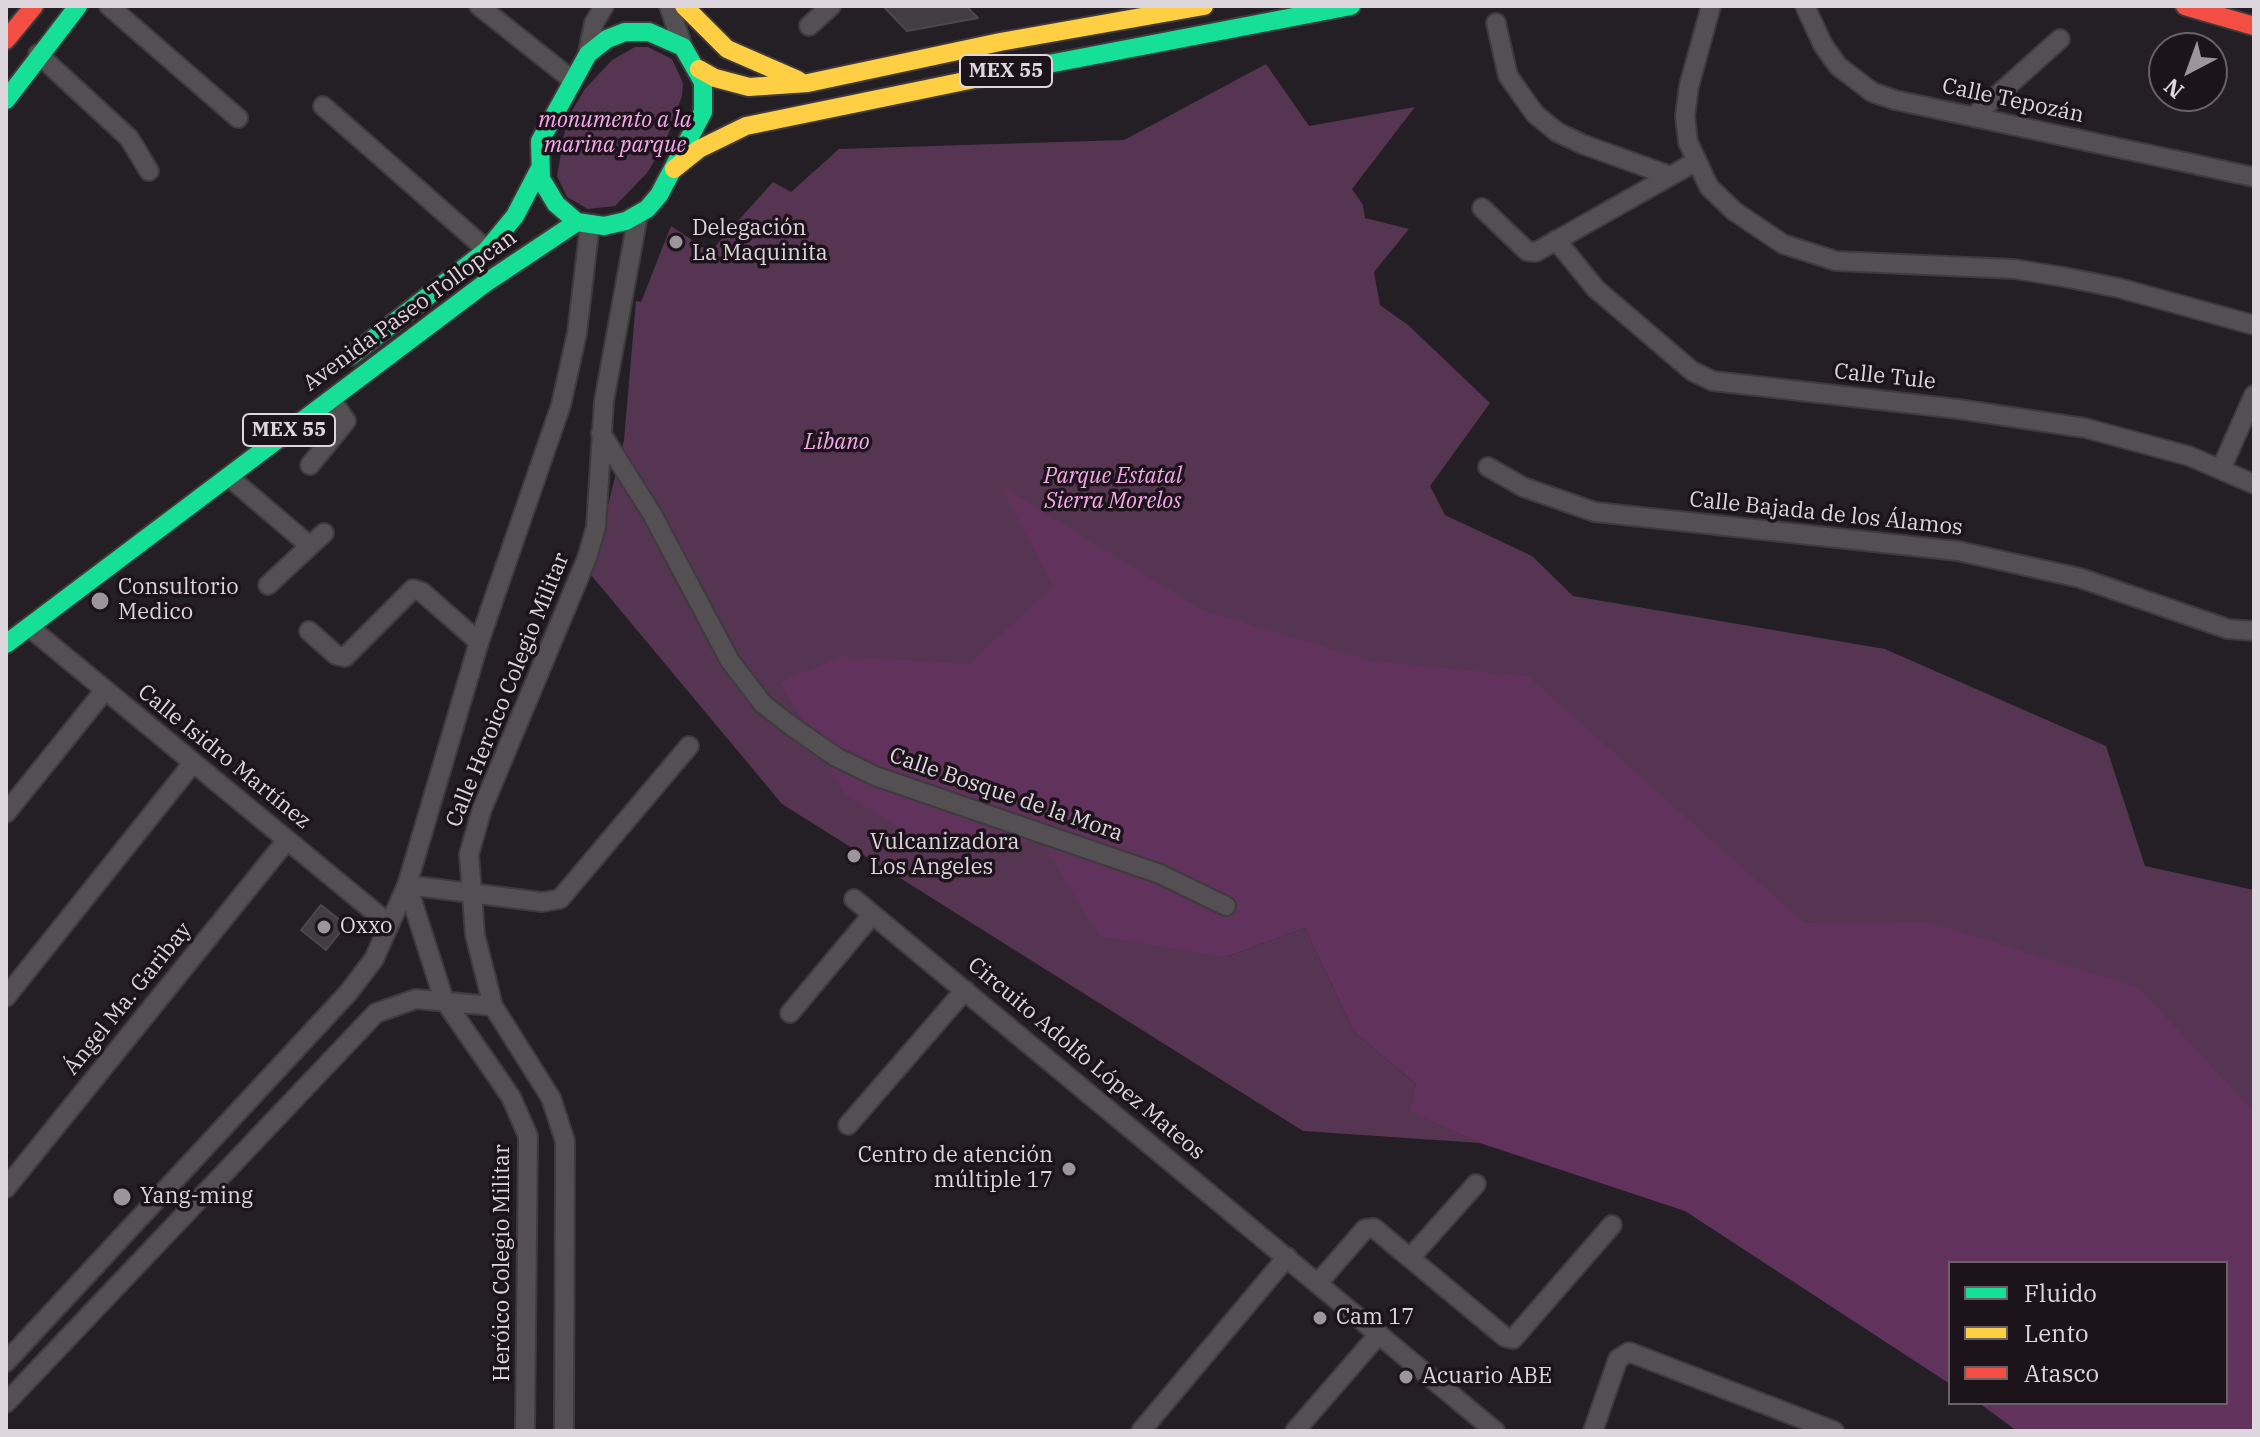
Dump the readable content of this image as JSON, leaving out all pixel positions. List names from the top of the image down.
{
  "streets": {
    "main road": ["MEX 55", "Avenida Paseo Tollopcan"],
    "street": [
      "Calle Tepozán",
      "Calle Tule",
      "Calle Bajada de los Álamos",
      "Calle Heroico Colegio Militar",
      "Calle Isidro Martínez",
      "Calle Bosque de la Mora",
      "Ángel Ma. Garibay",
      "Circuito Adolfo López Mateos",
      "Heróico Colegio Militar"
    ]
  },
  "crossings": [
    ["MEX 55", "Avenida Paseo Tollopcan"],
    ["MEX 55", "Calle Heroico Colegio Militar"],
    ["Avenida Paseo Tollopcan", "Calle Heroico Colegio Militar"],
    ["Avenida Paseo Tollopcan", "Calle Isidro Martínez"],
    ["Calle Heroico Colegio Militar", "Calle Isidro Martínez"],
    ["Calle Heroico Colegio Militar", "Calle Bosque de la Mora"],
    ["Calle Heroico Colegio Militar", "Heróico Colegio Militar"],
    ["Calle Isidro Martínez", "Ángel Ma. Garibay"]
  ],
  "parks": ["monumento a la marina parque", "Libano", "Parque Estatal Sierra Morelos"],
  "places": [
    "Delegación La Maquinita",
    "Consultorio Medico",
    "Vulcanizadora Los Angeles",
    "Oxxo",
    "Centro de atención múltiple 17",
    "Yang-ming",
    "Cam 17",
    "Acuario ABE"
  ],
  "legend": ["Fluido", "Lento", "Atasco"],
  "north": "bottom left"
}
